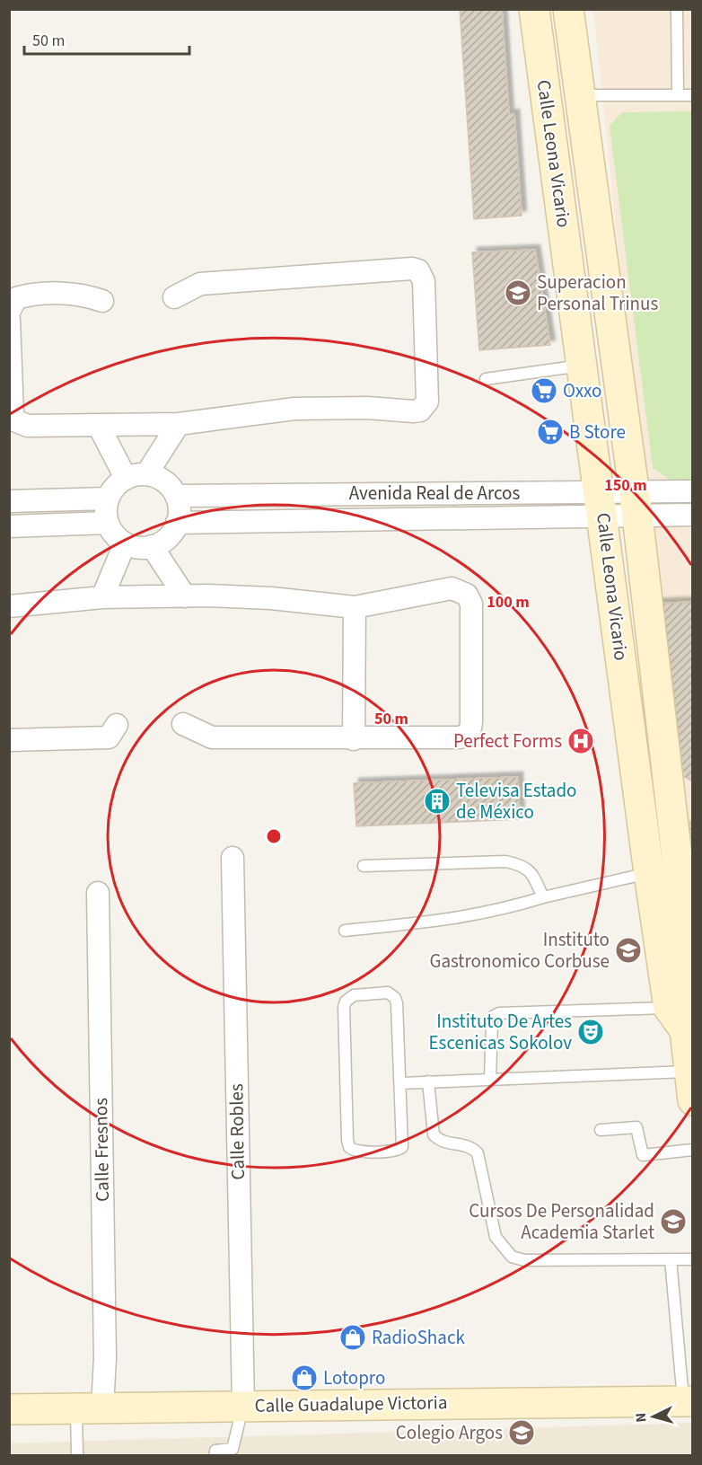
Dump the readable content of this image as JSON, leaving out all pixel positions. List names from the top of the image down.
{
  "streets": {
    "main road": ["Calle Leona Vicario", "Calle Guadalupe Victoria"],
    "street": ["Avenida Real de Arcos", "Calle Robles", "Calle Fresnos"]
  },
  "crossings": [
    ["Calle Leona Vicario", "Avenida Real de Arcos"],
    ["Calle Robles", "Calle Guadalupe Victoria"],
    ["Calle Fresnos", "Calle Guadalupe Victoria"]
  ],
  "places": {
    "school or university": [
      "Superacion Personal Trinus",
      "Instituto Gastronomico Corbuse",
      "Cursos De Personalidad Academia Starlet",
      "Colegio Argos"
    ],
    "supermarket": ["Oxxo", "B Store"],
    "hospital": ["Perfect Forms"],
    "building": ["Televisa Estado de México"],
    "theatre": ["Instituto De Artes Escenicas Sokolov"],
    "shop": ["RadioShack", "Lotopro"]
  },
  "scale_bar": "50 m",
  "north": "left",
  "rings": ["150 m", "100 m", "50 m"]
}
